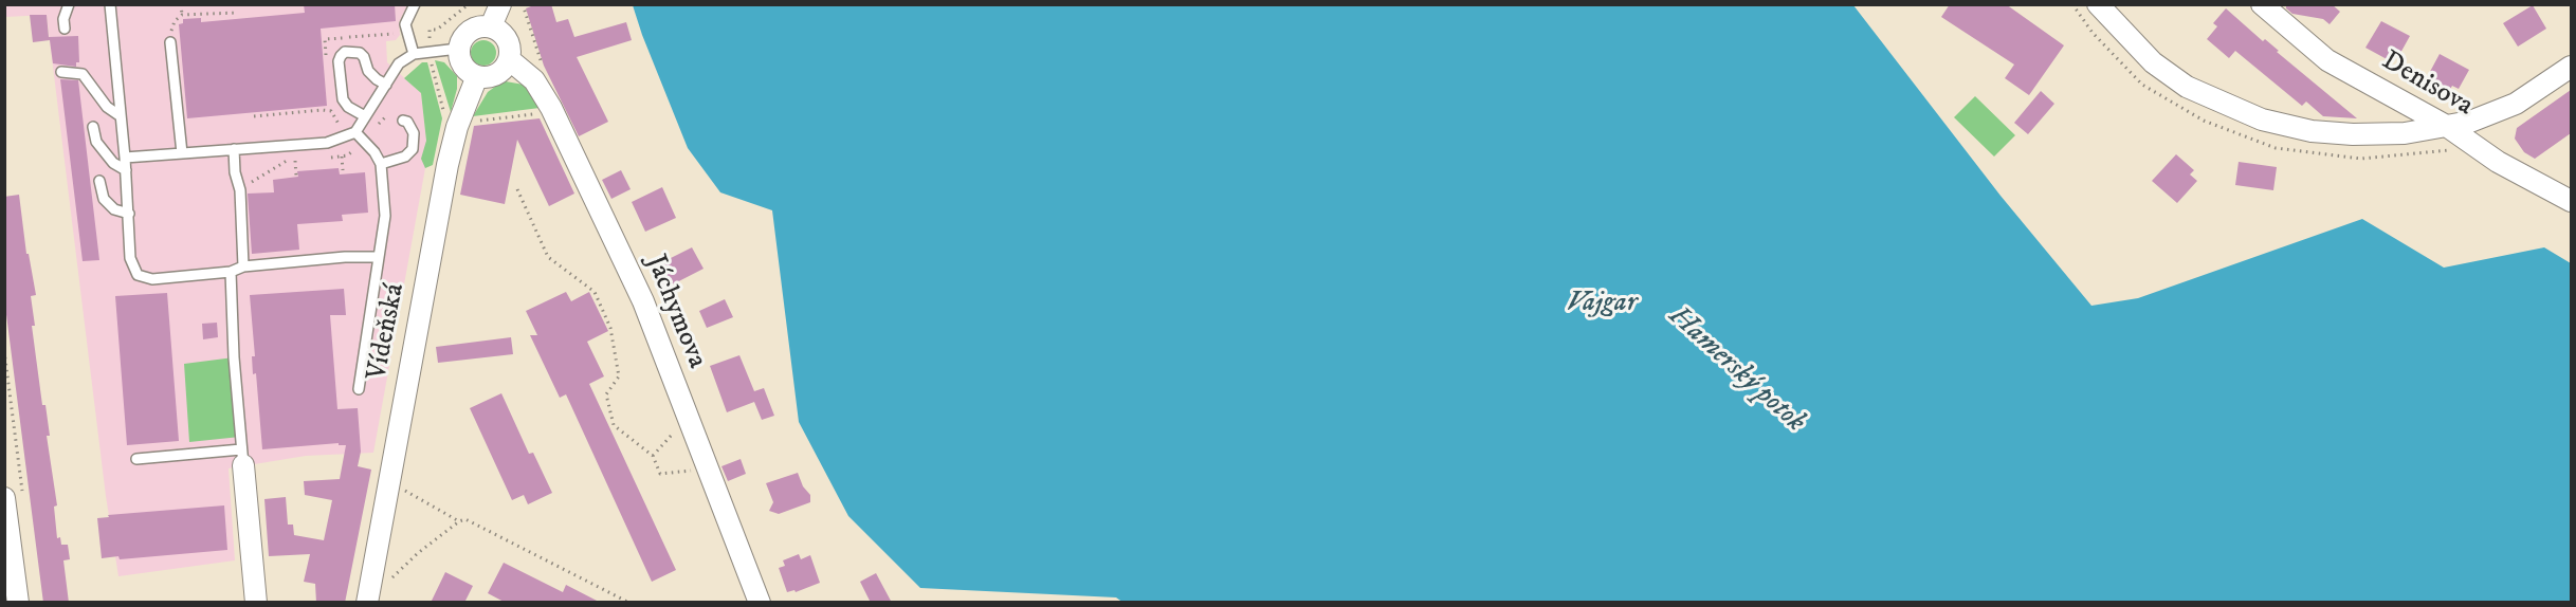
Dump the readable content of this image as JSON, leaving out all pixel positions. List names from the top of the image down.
{
  "streets": {
    "street": ["Denisova", "Jáchymova", "Vídeňská"]
  },
  "crossings": [
    ["Jáchymova", "Vídeňská"]
  ],
  "water": ["Vajgar", "Hamerský potok"]
}
